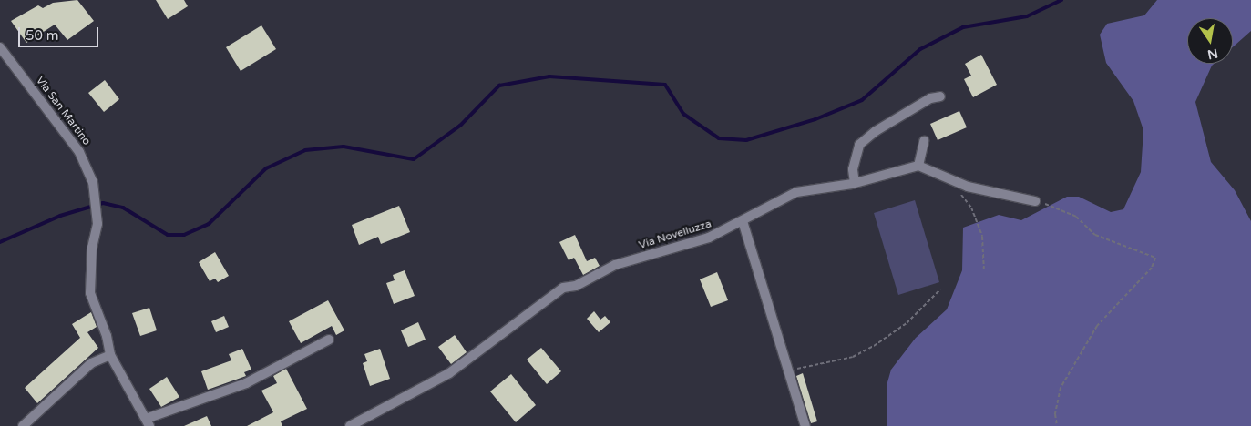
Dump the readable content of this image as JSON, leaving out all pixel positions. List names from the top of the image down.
{
  "streets": {
    "street": ["Via San Martino", "Via Novelluzza"]
  },
  "scale_bar": "50 m",
  "north": "bottom"
}
